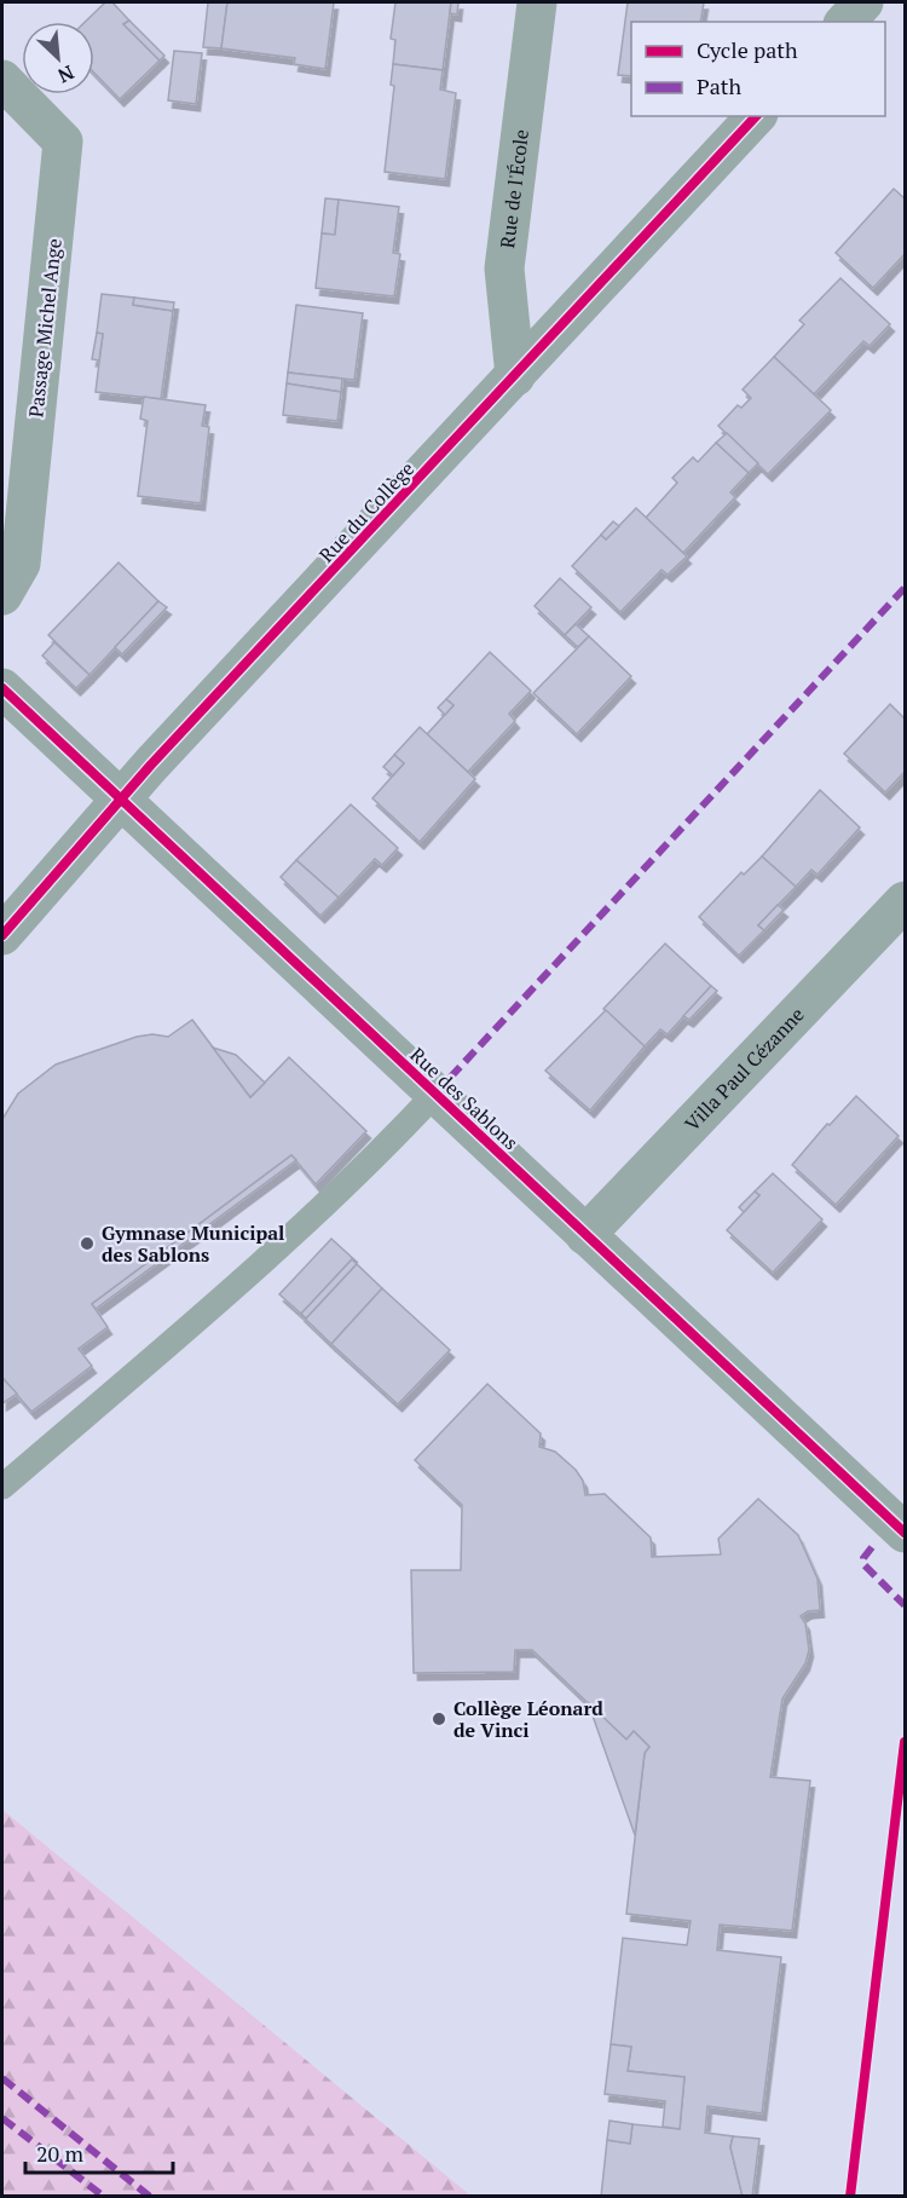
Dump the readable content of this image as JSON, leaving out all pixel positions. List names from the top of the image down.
{
  "streets": {
    "street": [
      "Rue de l'École",
      "Passage Michel Ange",
      "Rue du Collège",
      "Villa Paul Cézanne",
      "Rue des Sablons"
    ]
  },
  "crossings": [
    ["Rue de l'École", "Rue du Collège"],
    ["Rue du Collège", "Rue des Sablons"],
    ["Villa Paul Cézanne", "Rue des Sablons"]
  ],
  "places": ["Gymnase Municipal des Sablons", "Collège Léonard de Vinci"],
  "legend": ["Cycle path", "Path"],
  "scale_bar": "20 m",
  "north": "bottom right"
}
